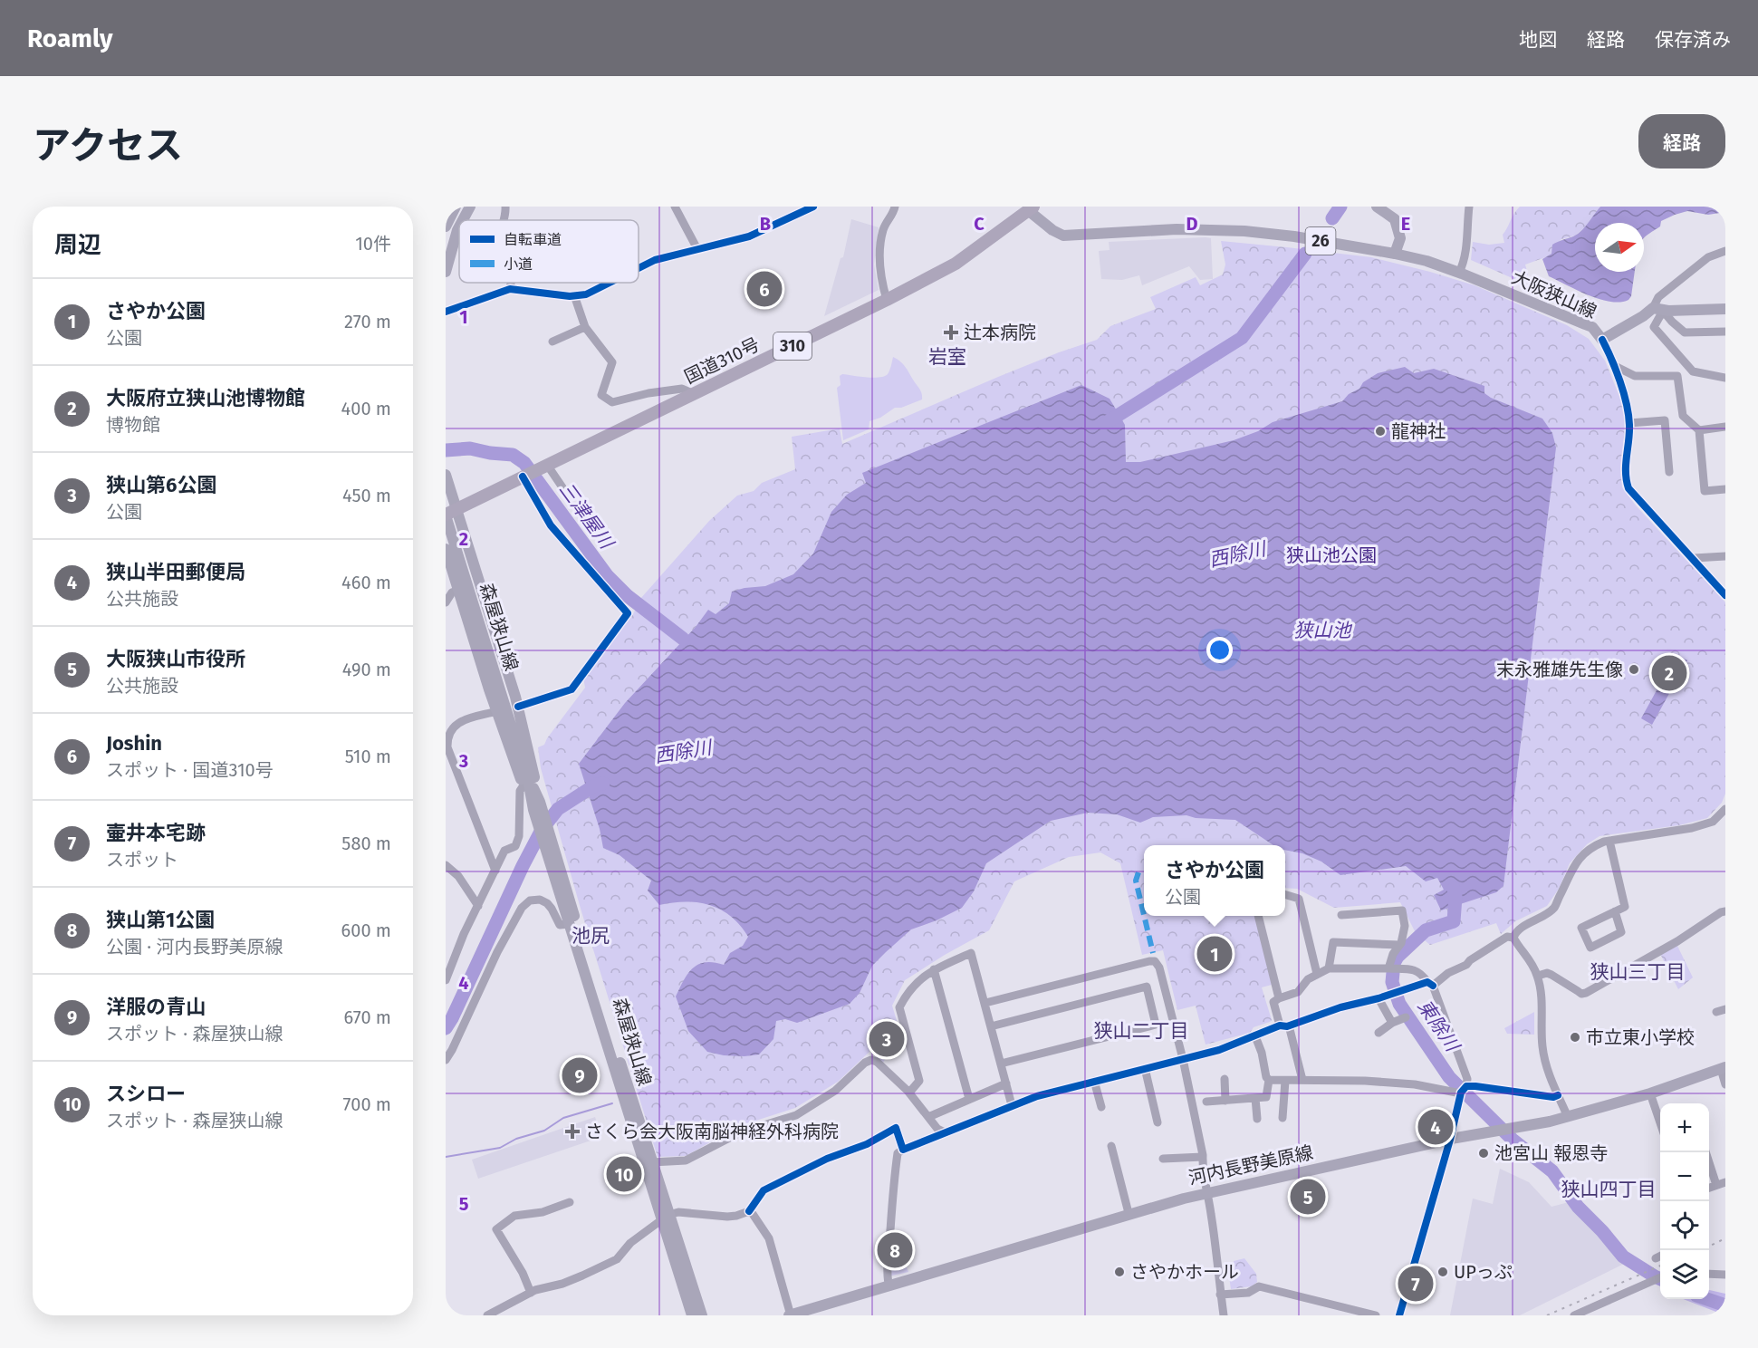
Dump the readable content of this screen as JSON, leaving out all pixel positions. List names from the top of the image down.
{
  "streets": {
    "highway": ["310", "国道310号"],
    "main road": [
      "26",
      "大阪狭山線",
      "森屋狭山線",
      "河内長野美原線"
    ]
  },
  "crossings": [
    ["大阪狭山線", "国道310号"],
    ["国道310号", "森屋狭山線"]
  ],
  "districts": [
    "岩室",
    "池尻",
    "狭山三丁目",
    "狭山二丁目",
    "狭山四丁目"
  ],
  "water": [
    "三津屋川",
    "西除川",
    "狭山池",
    "東除川"
  ],
  "parks": ["狭山池公園"],
  "places": {
    "health": ["辻本病院", "さくら会大阪南脳神経外科病院"],
    "other": [
      "龍神社",
      "末永雅雄先生像",
      "市立東小学校",
      "池宮山 報恩寺",
      "さやかホール",
      "UPっぷ"
    ]
  },
  "legend": ["自転車道", "小道"],
  "north": "right",
  "page": {
    "header": "Roamly",
    "nav": ["地図", "経路", "保存済み"],
    "title": "アクセス",
    "buttons": "経路",
    "heading": ["周辺", "10件"],
    "pins": [
      "6",
      "2",
      "1",
      "3",
      "9",
      "4",
      "10",
      "5",
      "8",
      "7"
    ],
    "list": [
      {
        "mark": "1",
        "name": "さやか公園",
        "note": "公園",
        "value": "270 m"
      },
      {
        "mark": "2",
        "name": "大阪府立狭山池博物館",
        "note": "博物館",
        "value": "400 m"
      },
      {
        "mark": "3",
        "name": "狭山第6公園",
        "note": "公園",
        "value": "450 m"
      },
      {
        "mark": "4",
        "name": "狭山半田郵便局",
        "note": "公共施設",
        "value": "460 m"
      },
      {
        "mark": "5",
        "name": "大阪狭山市役所",
        "note": "公共施設",
        "value": "490 m"
      },
      {
        "mark": "6",
        "name": "Joshin",
        "note": "スポット · 国道310号",
        "value": "510 m"
      },
      {
        "mark": "7",
        "name": "壷井本宅跡",
        "note": "スポット",
        "value": "580 m"
      },
      {
        "mark": "8",
        "name": "狭山第1公園",
        "note": "公園 · 河内長野美原線",
        "value": "600 m"
      },
      {
        "mark": "9",
        "name": "洋服の青山",
        "note": "スポット · 森屋狭山線",
        "value": "670 m"
      },
      {
        "mark": "10",
        "name": "スシロー",
        "note": "スポット · 森屋狭山線",
        "value": "700 m"
      }
    ],
    "popup": ["さやか公園", "公園"],
    "map_buttons": ["+", "−"]
  },
  "grid": {
    "columns": [
      "B",
      "C",
      "D",
      "E"
    ],
    "rows": [
      "1",
      "2",
      "3",
      "4",
      "5"
    ]
  }
}
